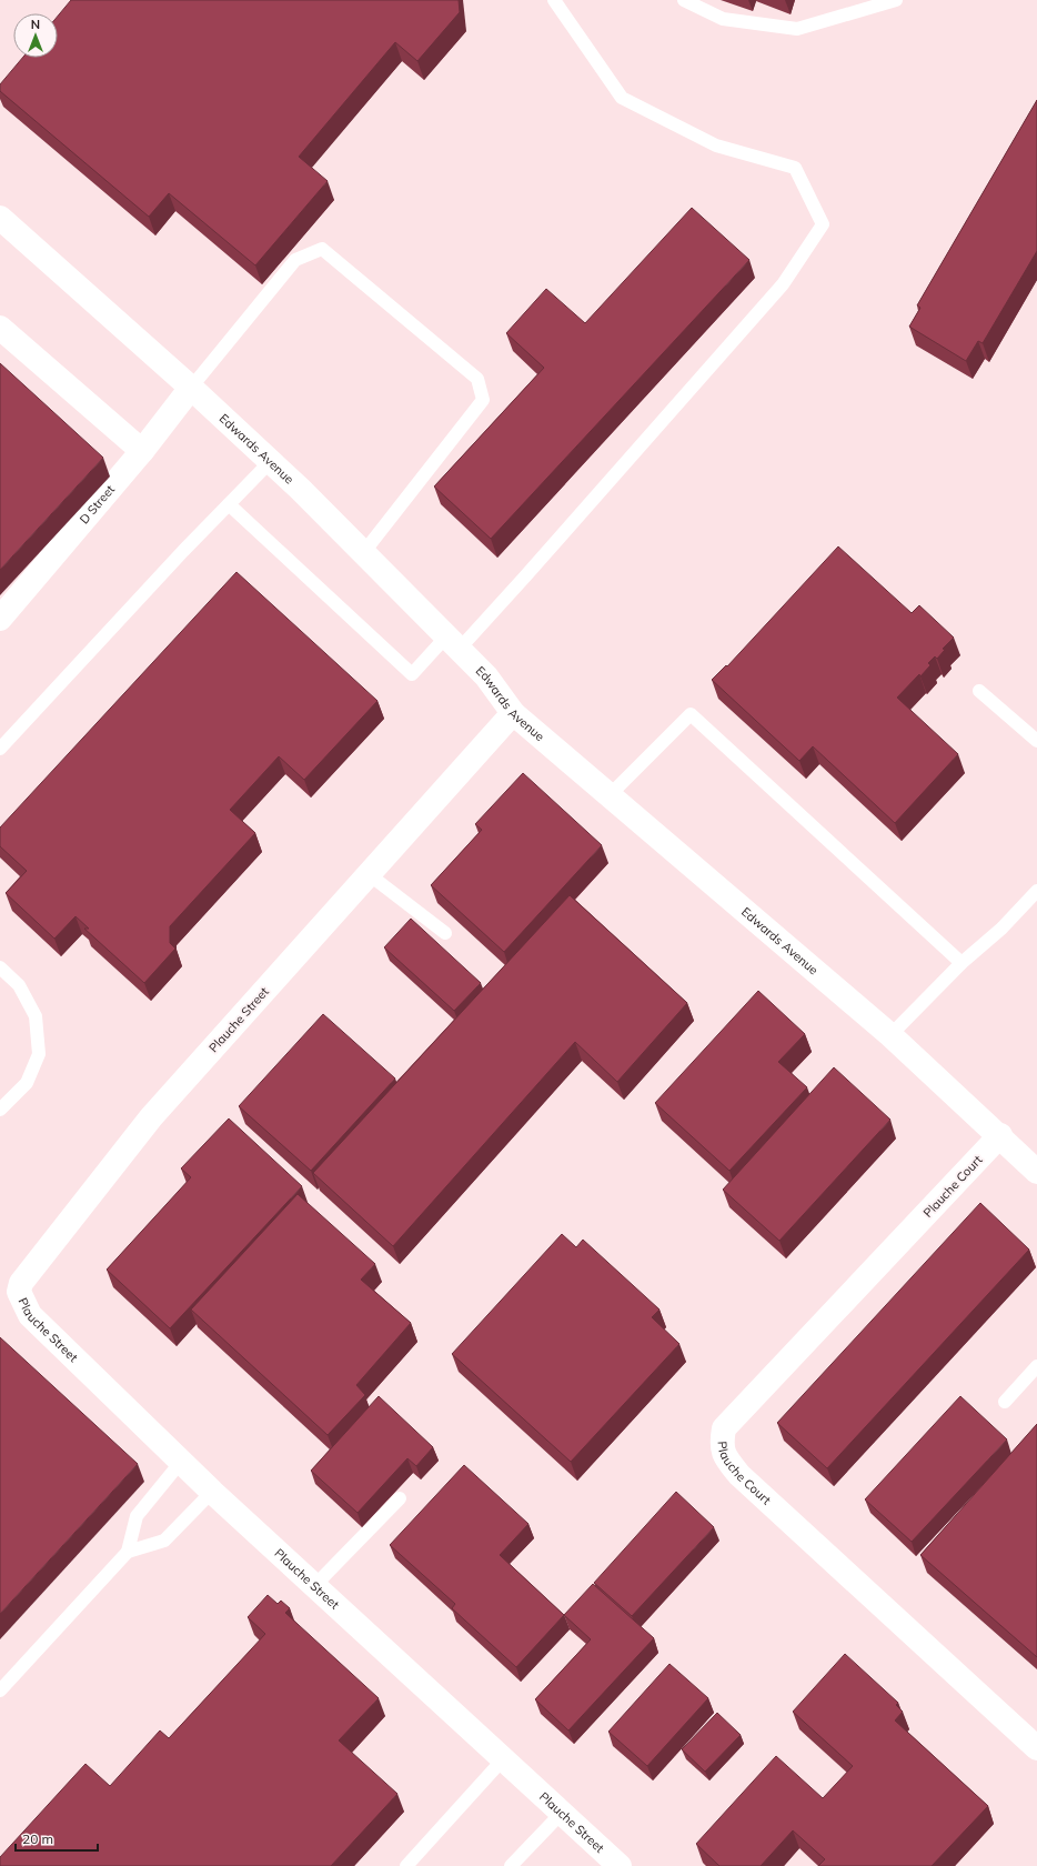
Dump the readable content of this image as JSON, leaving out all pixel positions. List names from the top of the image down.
{
  "streets": {
    "street": [
      "Edwards Avenue",
      "D Street",
      "Plauche Street",
      "Plauche Court"
    ]
  },
  "crossings": [
    ["Edwards Avenue", "D Street"],
    ["Edwards Avenue", "Plauche Street"],
    ["Edwards Avenue", "Plauche Court"]
  ],
  "scale_bar": "20 m",
  "north": "top"
}
